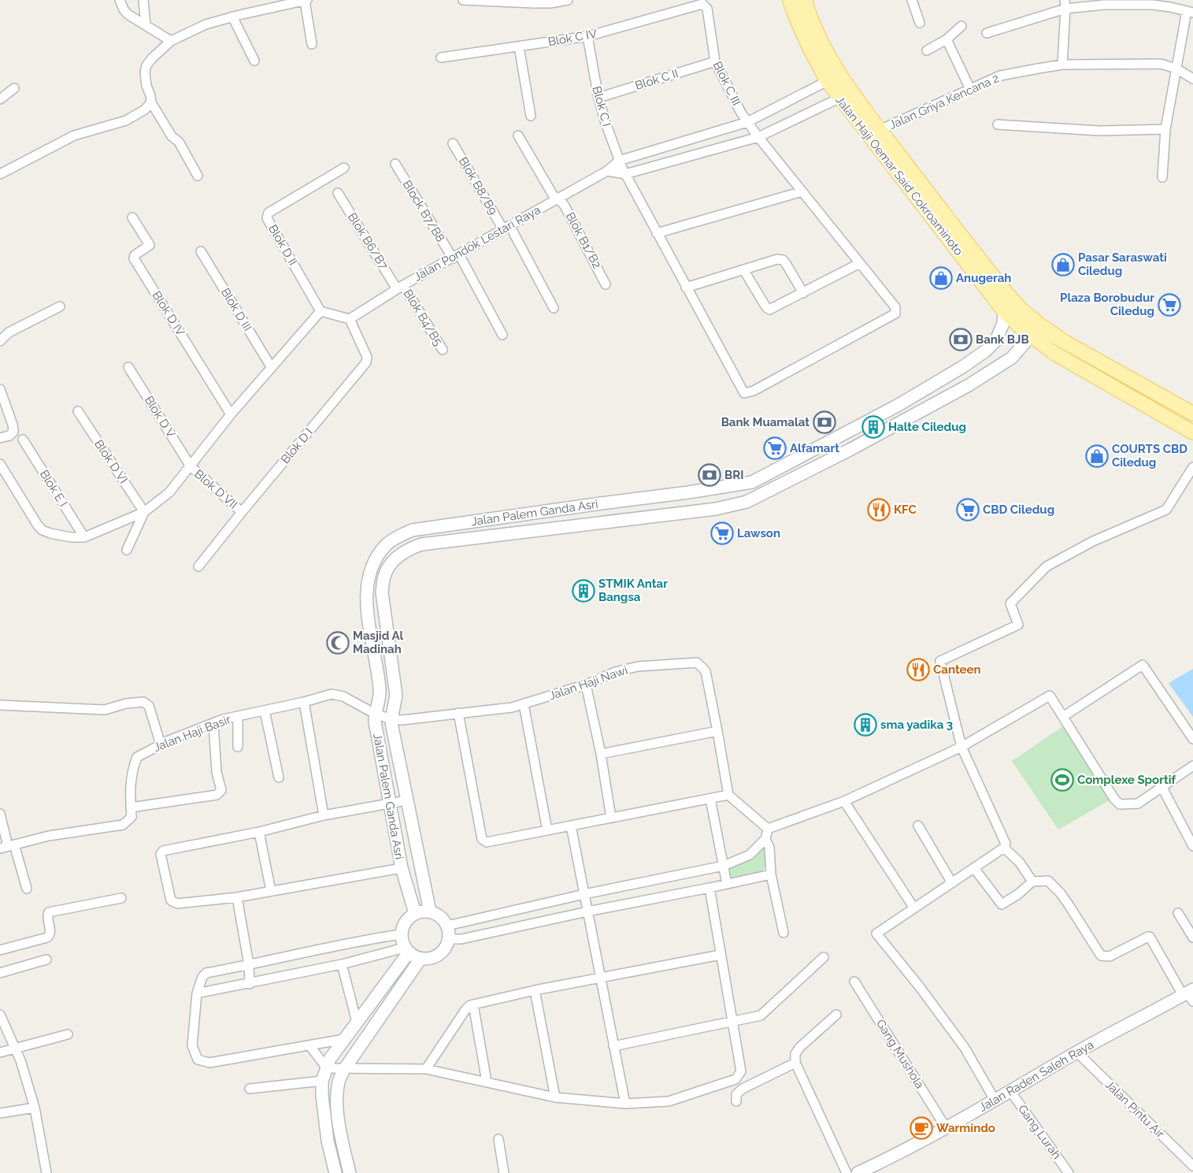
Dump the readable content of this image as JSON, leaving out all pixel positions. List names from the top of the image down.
{
  "streets": {
    "main road": ["Jalan Haji Oemar Said Cokroaminoto"],
    "street": [
      "Blok C IV",
      "Blok C II",
      "Blok C III",
      "Jalan Griya Kencana 2",
      "Blok C I",
      "Blok B8/B9",
      "Block B7/B8",
      "Blok B1/B2",
      "Blok B6/B7",
      "Jalan Pondok Lestari Raya",
      "Blok D II",
      "Blok D III",
      "Blok D IV",
      "Blok B4/B5",
      "Blok D V",
      "Blok D I",
      "Blok D VI",
      "Blok E I",
      "Blok D VII",
      "Jalan Palem Ganda Asri",
      "Jalan Haji Nawi",
      "Jalan Haji Basir",
      "Gang Mushola",
      "Jalan Raden Saleh Raya",
      "Jalan Pintu Air",
      "Gang Lurah"
    ]
  },
  "crossings": [
    ["Blok C IV", "Blok C III"],
    ["Blok C IV", "Blok C I"],
    ["Blok C II", "Blok C III"],
    ["Blok C II", "Blok C I"],
    ["Blok C III", "Blok C I"],
    ["Blok C III", "Jalan Pondok Lestari Raya"],
    ["Jalan Griya Kencana 2", "Jalan Haji Oemar Said Cokroaminoto"],
    ["Blok C I", "Jalan Pondok Lestari Raya"],
    ["Jalan Haji Oemar Said Cokroaminoto", "Jalan Pondok Lestari Raya"],
    ["Jalan Haji Oemar Said Cokroaminoto", "Jalan Palem Ganda Asri"],
    ["Blok B8/B9", "Jalan Pondok Lestari Raya"],
    ["Block B7/B8", "Jalan Pondok Lestari Raya"],
    ["Blok B1/B2", "Jalan Pondok Lestari Raya"],
    ["Blok B6/B7", "Jalan Pondok Lestari Raya"],
    ["Blok B6/B7", "Blok B4/B5"],
    ["Jalan Pondok Lestari Raya", "Blok B4/B5"],
    ["Jalan Pondok Lestari Raya", "Blok D I"],
    ["Blok D V", "Blok D VII"],
    ["Blok D I", "Blok D VII"],
    ["Jalan Palem Ganda Asri", "Jalan Haji Nawi"],
    ["Jalan Palem Ganda Asri", "Jalan Haji Basir"],
    ["Jalan Haji Nawi", "Jalan Haji Basir"],
    ["Gang Mushola", "Jalan Raden Saleh Raya"],
    ["Jalan Raden Saleh Raya", "Jalan Pintu Air"],
    ["Jalan Raden Saleh Raya", "Gang Lurah"]
  ],
  "places": {
    "shop": ["Pasar Saraswati Ciledug", "Anugerah", "COURTS CBD Ciledug"],
    "supermarket": [
      "Plaza Borobudur Ciledug",
      "Alfamart",
      "CBD Ciledug",
      "Lawson"
    ],
    "bank": ["Bank BJB", "Bank Muamalat", "BRI"],
    "building": ["Halte Ciledug", "STMIK Antar Bangsa", "sma yadika 3"],
    "restaurant": ["KFC", "Canteen"],
    "mosque": ["Masjid Al Madinah"],
    "sports": ["Complexe Sportif"],
    "cafe": ["Warmindo"]
  }
}
